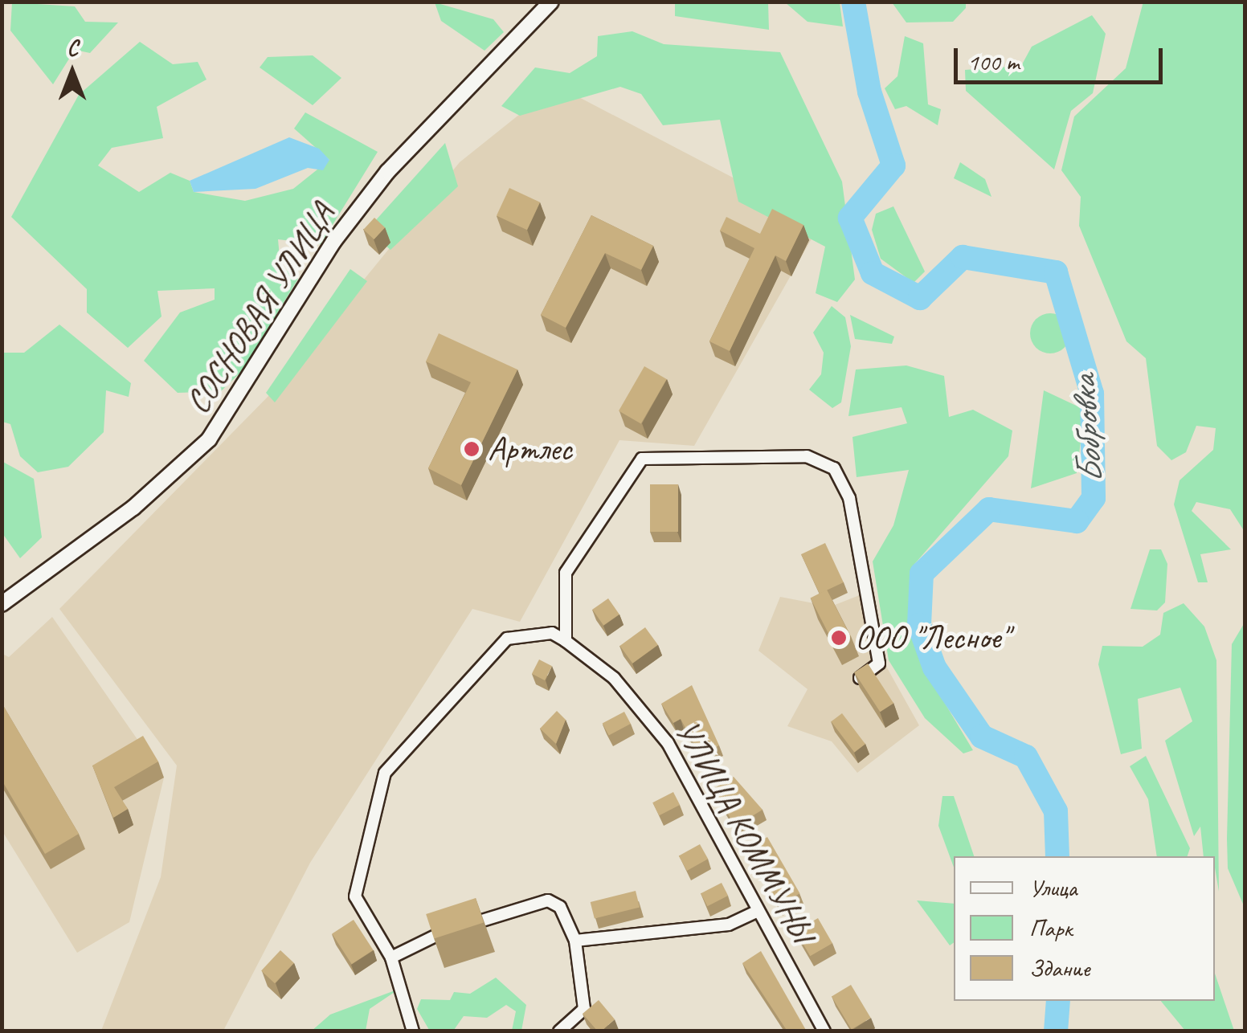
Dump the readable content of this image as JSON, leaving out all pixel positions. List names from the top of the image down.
{
  "streets": {
    "street": ["СОСНОВАЯ УЛИЦА", "УЛИЦА КОММУНЫ"]
  },
  "water": ["Бобровка"],
  "places": ["Артлес", "ООО \"Лесное\""],
  "legend": ["Улица", "Парк", "Здание"],
  "scale_bar": "100 m",
  "north": "top"
}
